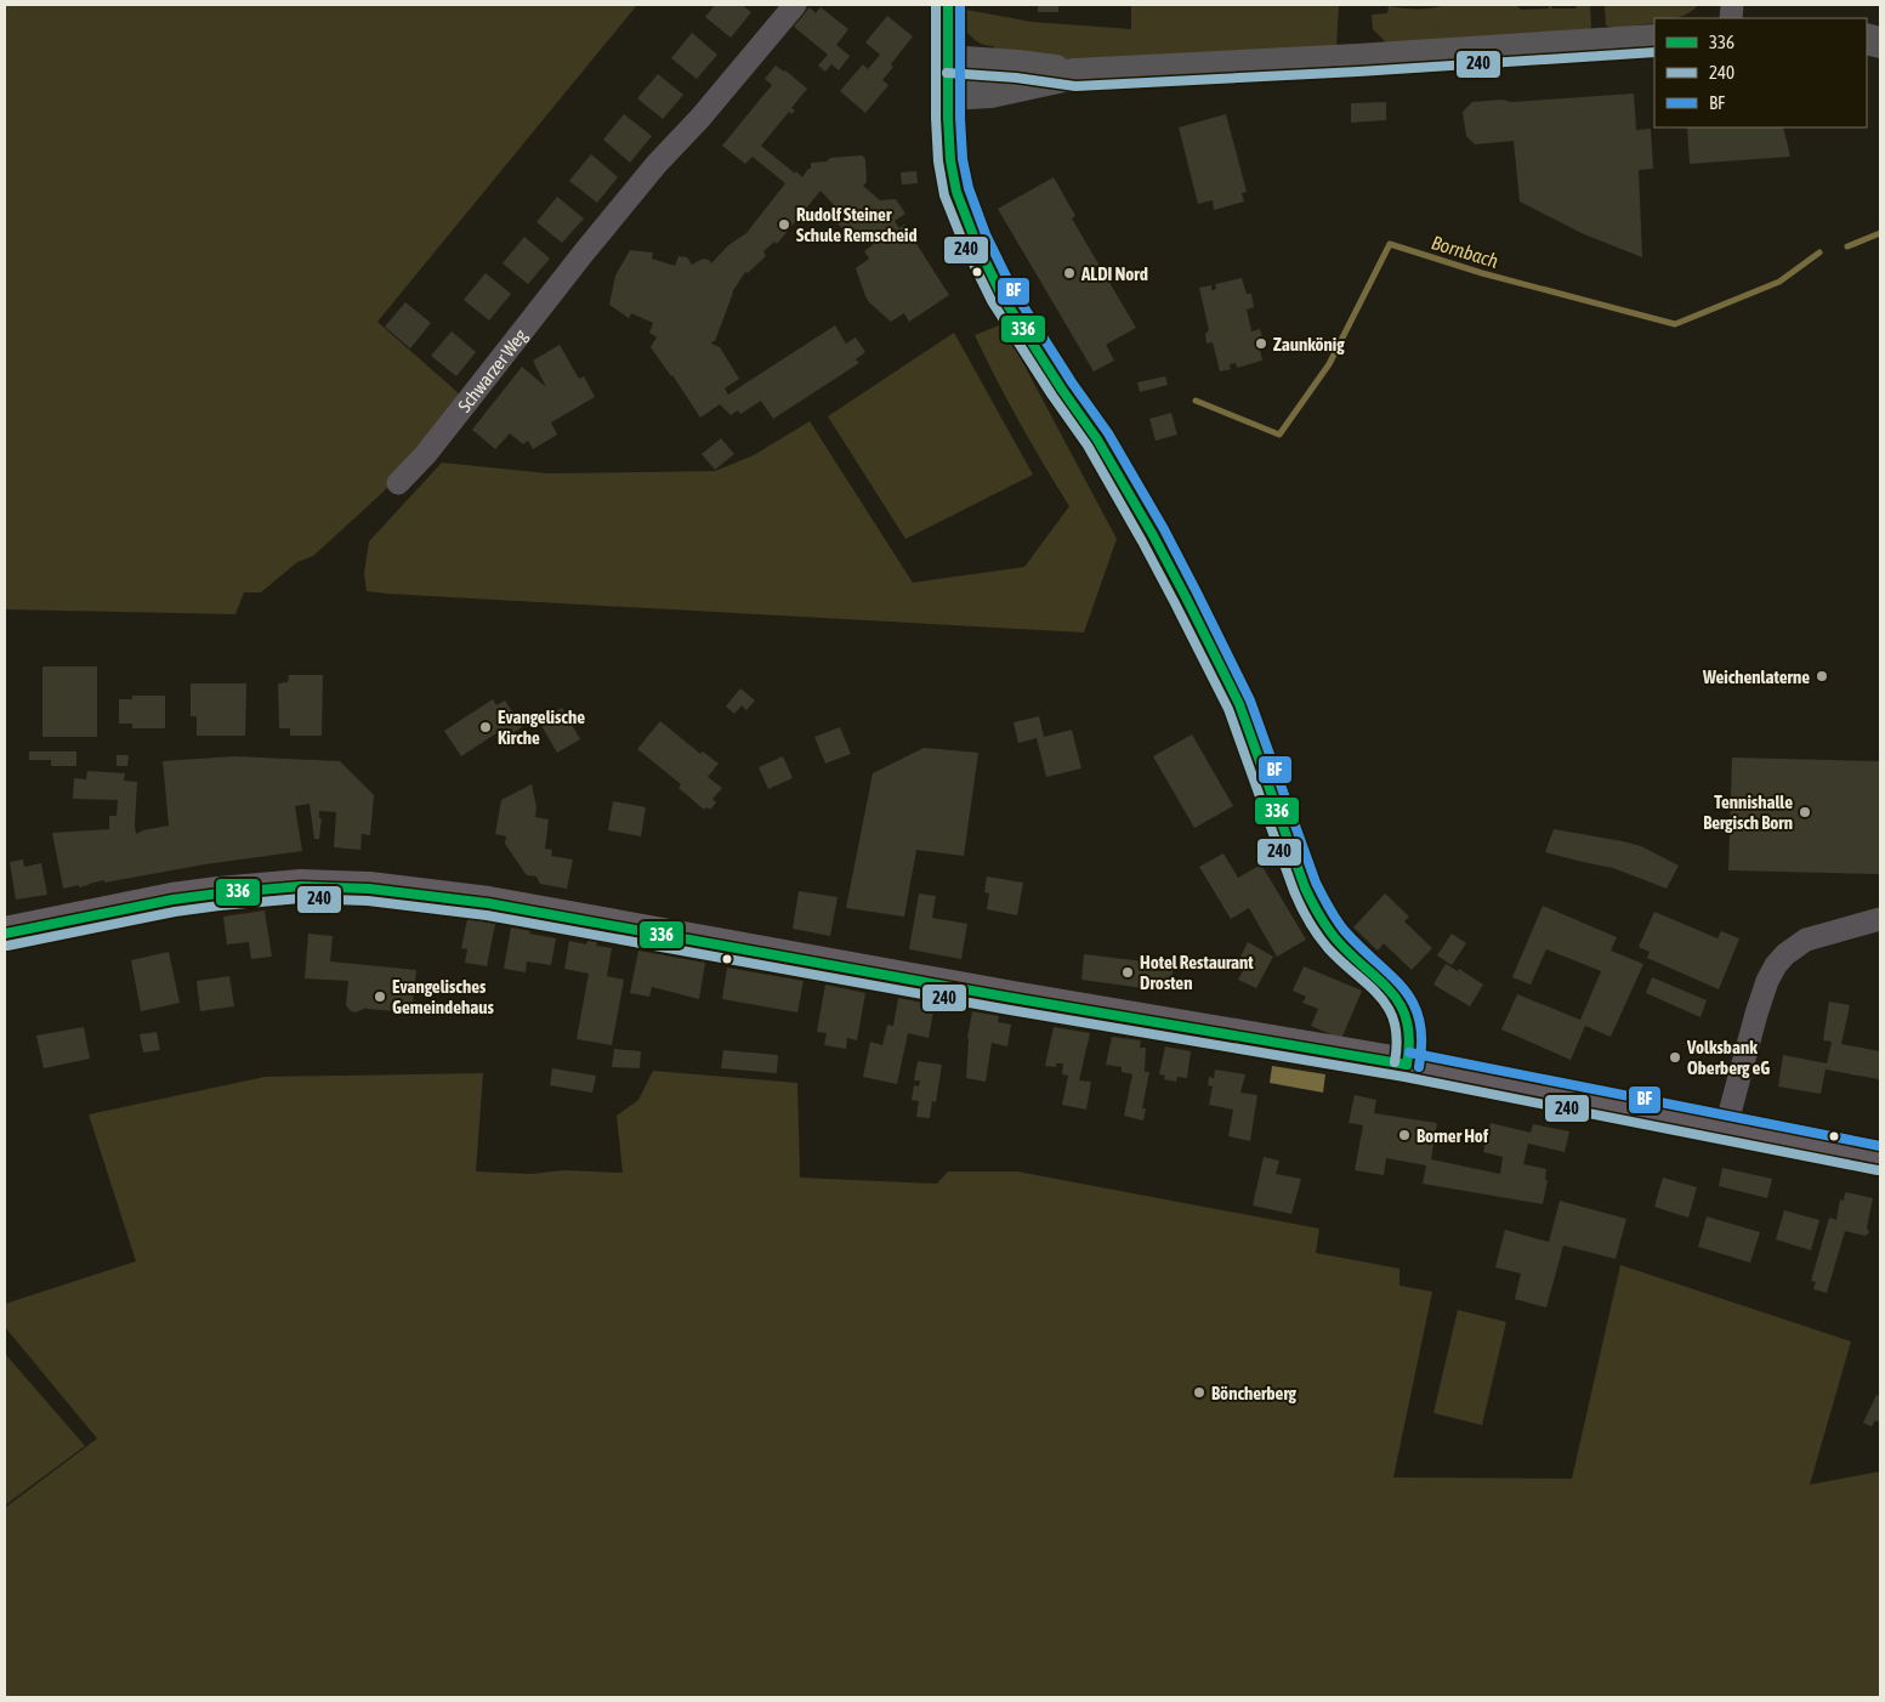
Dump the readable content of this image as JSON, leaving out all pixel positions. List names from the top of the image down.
{
  "streets": {
    "street": ["Schwarzer Weg"]
  },
  "water": ["Bornbach"],
  "places": [
    "Rudolf Steiner Schule Remscheid",
    "ALDI Nord",
    "Zaunkönig",
    "Weichenlaterne",
    "Evangelische Kirche",
    "Tennishalle Bergisch Born",
    "Hotel Restaurant Drosten",
    "Evangelisches Gemeindehaus",
    "Volksbank Oberberg eG",
    "Borner Hof",
    "Böncherberg"
  ],
  "lines": ["transit line 336", "transit line 240", "transit line BF"],
  "legend": ["336", "240", "BF"]
}
